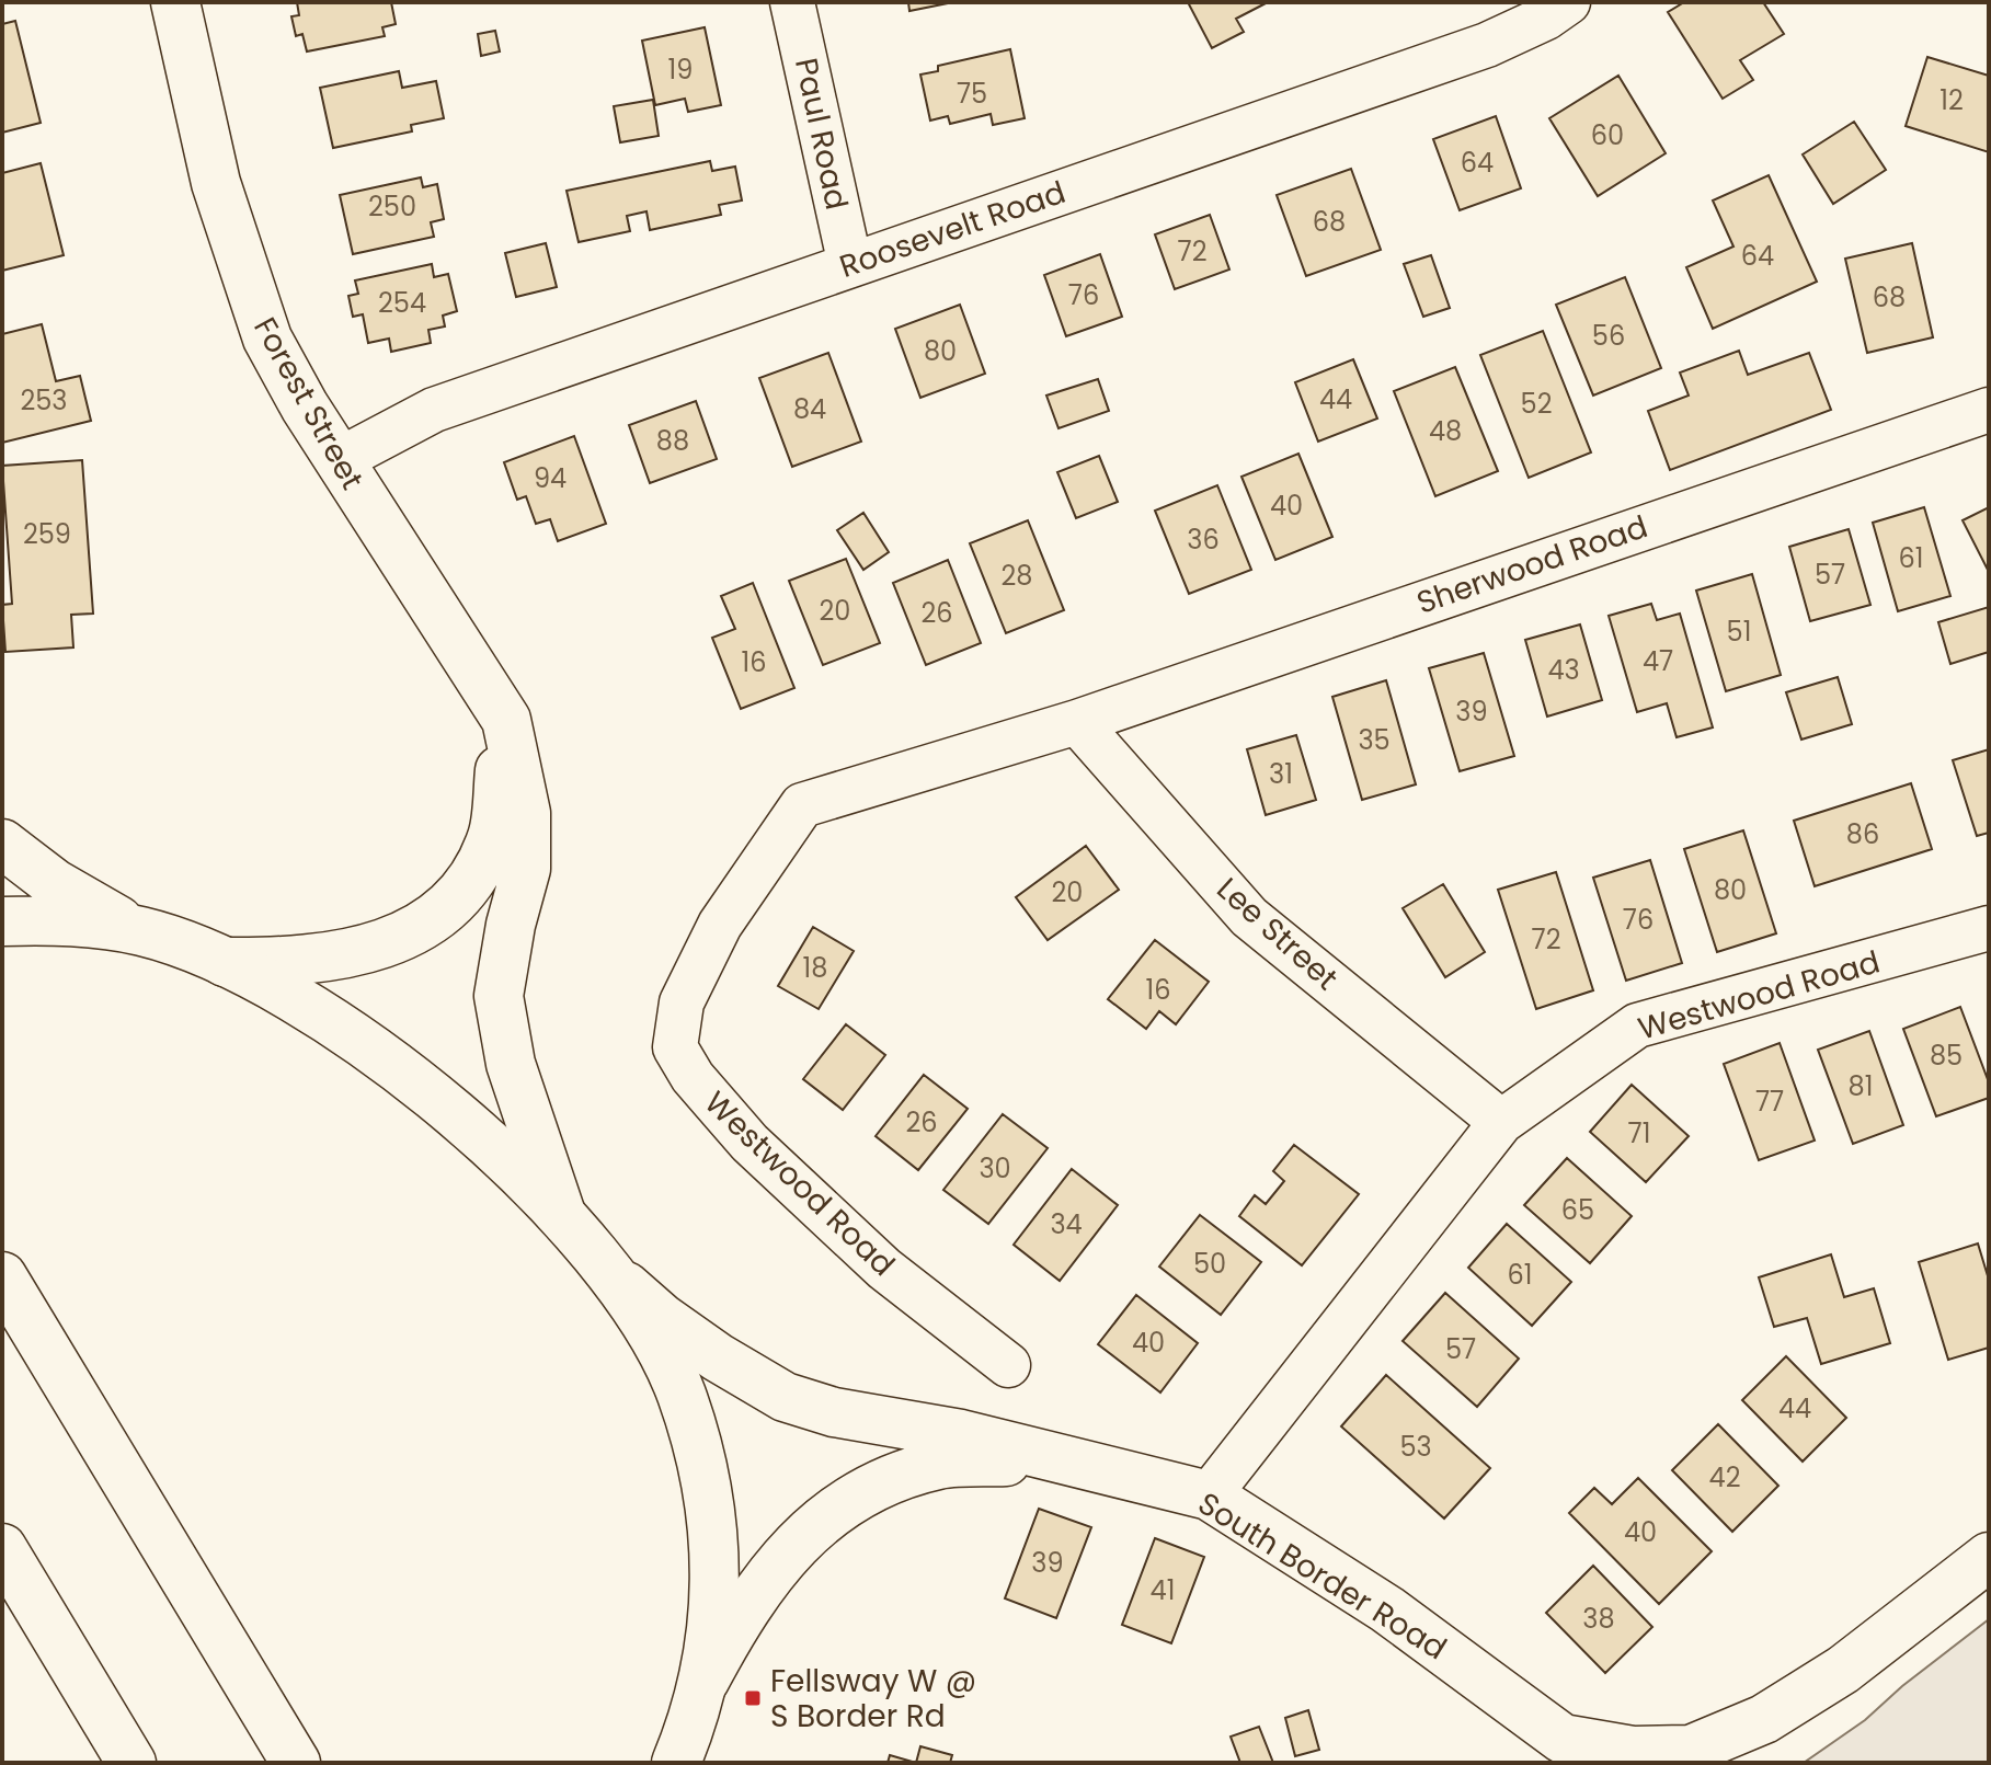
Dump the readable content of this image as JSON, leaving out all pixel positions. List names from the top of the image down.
{
  "streets": {
    "main road": ["Forest Street", "South Border Road"],
    "street": [
      "Paul Road",
      "Roosevelt Road",
      "Sherwood Road",
      "Lee Street",
      "Westwood Road"
    ]
  },
  "crossings": [
    ["Paul Road", "Roosevelt Road"],
    ["Roosevelt Road", "Forest Street"],
    ["Sherwood Road", "Lee Street"],
    ["Sherwood Road", "Westwood Road"],
    ["Lee Street", "Westwood Road"],
    ["Westwood Road", "South Border Road"]
  ],
  "places": {
    "transit": ["Fellsway W @ S Border Rd"]
  },
  "house_numbers": [
    "19",
    "75",
    "12",
    "60",
    "64",
    "250",
    "68",
    "72",
    "64",
    "76",
    "68",
    "254",
    "56",
    "80",
    "44",
    "253",
    "52",
    "84",
    "48",
    "88",
    "94",
    "40",
    "259",
    "36",
    "61",
    "57",
    "28",
    "20",
    "26",
    "51",
    "47",
    "16",
    "43",
    "39",
    "35",
    "31",
    "86",
    "80",
    "20",
    "76",
    "72",
    "18",
    "16",
    "85",
    "81",
    "77",
    "26",
    "71",
    "30",
    "65",
    "34",
    "50",
    "61",
    "40",
    "57",
    "44",
    "53",
    "42",
    "40",
    "39",
    "41",
    "38"
  ]
}
